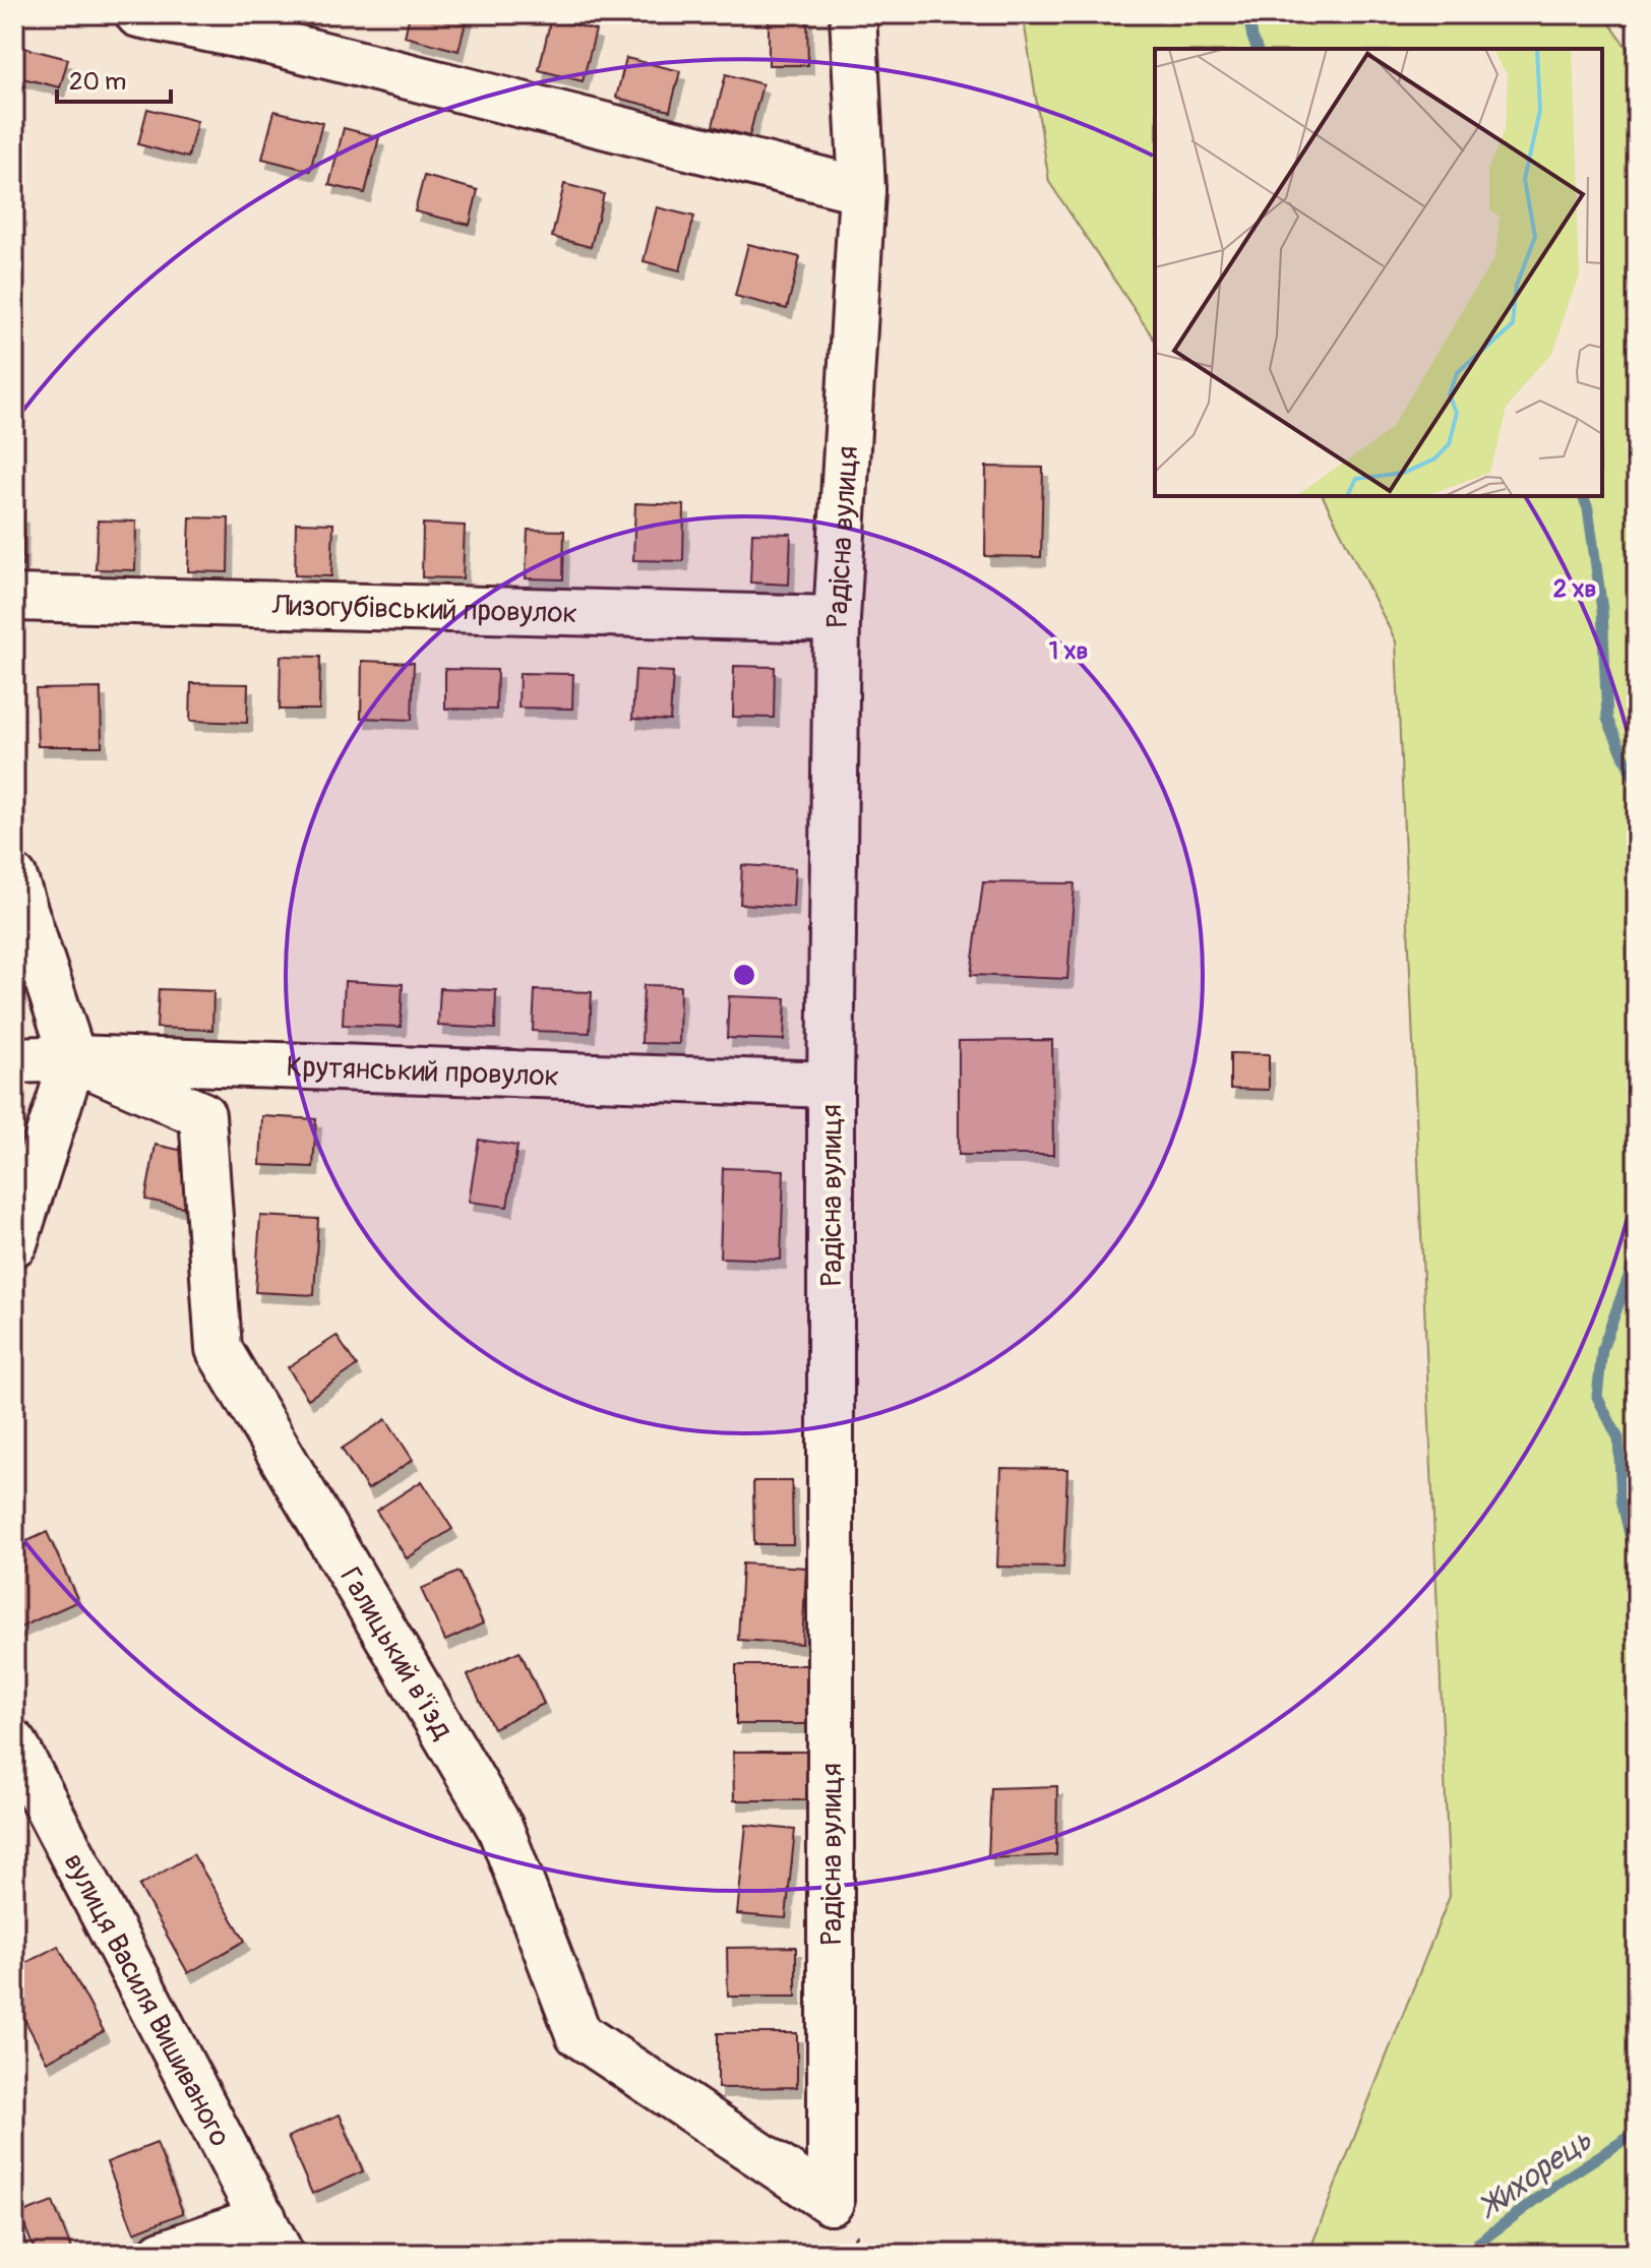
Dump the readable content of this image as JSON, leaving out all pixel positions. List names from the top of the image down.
{
  "streets": {
    "street": [
      "Радісна вулиця",
      "Лизогубівський провулок",
      "Крутянський провулок",
      "Галицький в'їзд",
      "вулиця Василя Вишиваного"
    ]
  },
  "crossings": [
    ["Радісна вулиця", "Лизогубівський провулок"],
    ["Радісна вулиця", "Крутянський провулок"],
    ["Радісна вулиця", "Галицький в'їзд"],
    ["Крутянський провулок", "Галицький в'їзд"]
  ],
  "water": ["Жихорець"],
  "scale_bar": "20 m",
  "rings": ["2 хв", "1 хв"]
}
